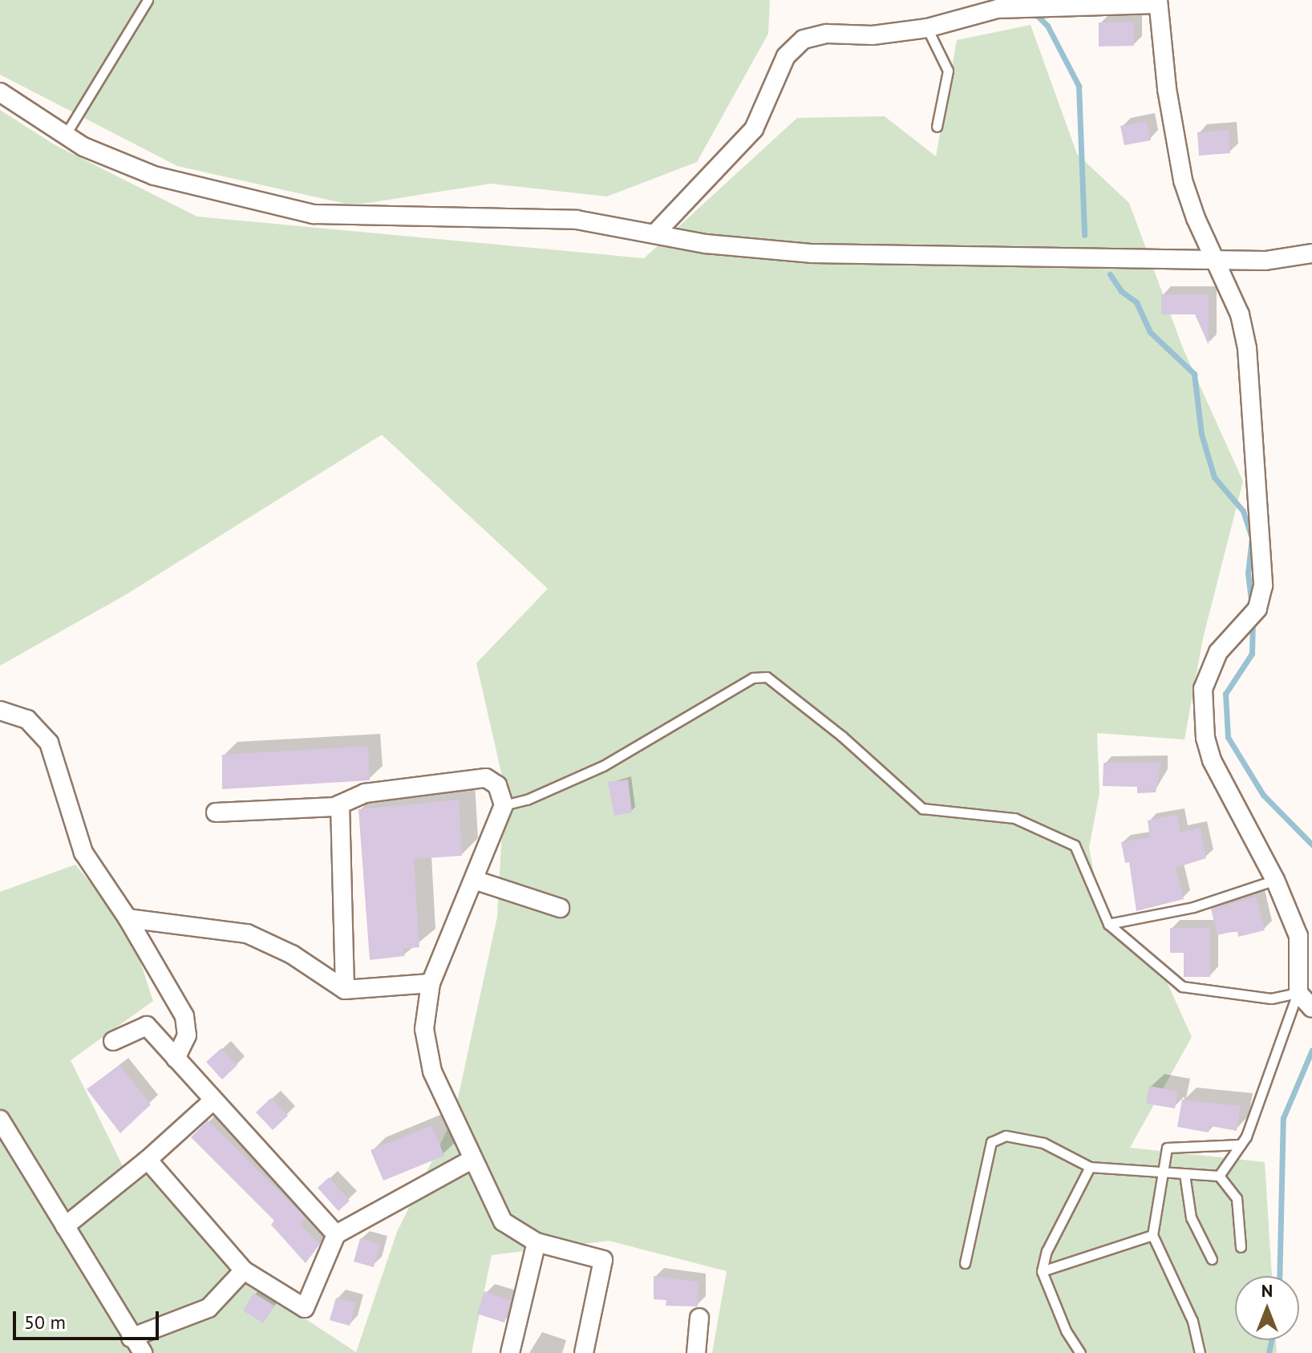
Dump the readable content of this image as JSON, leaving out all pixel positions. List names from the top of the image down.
{
  "scale_bar": "50 m",
  "north": "top"
}
